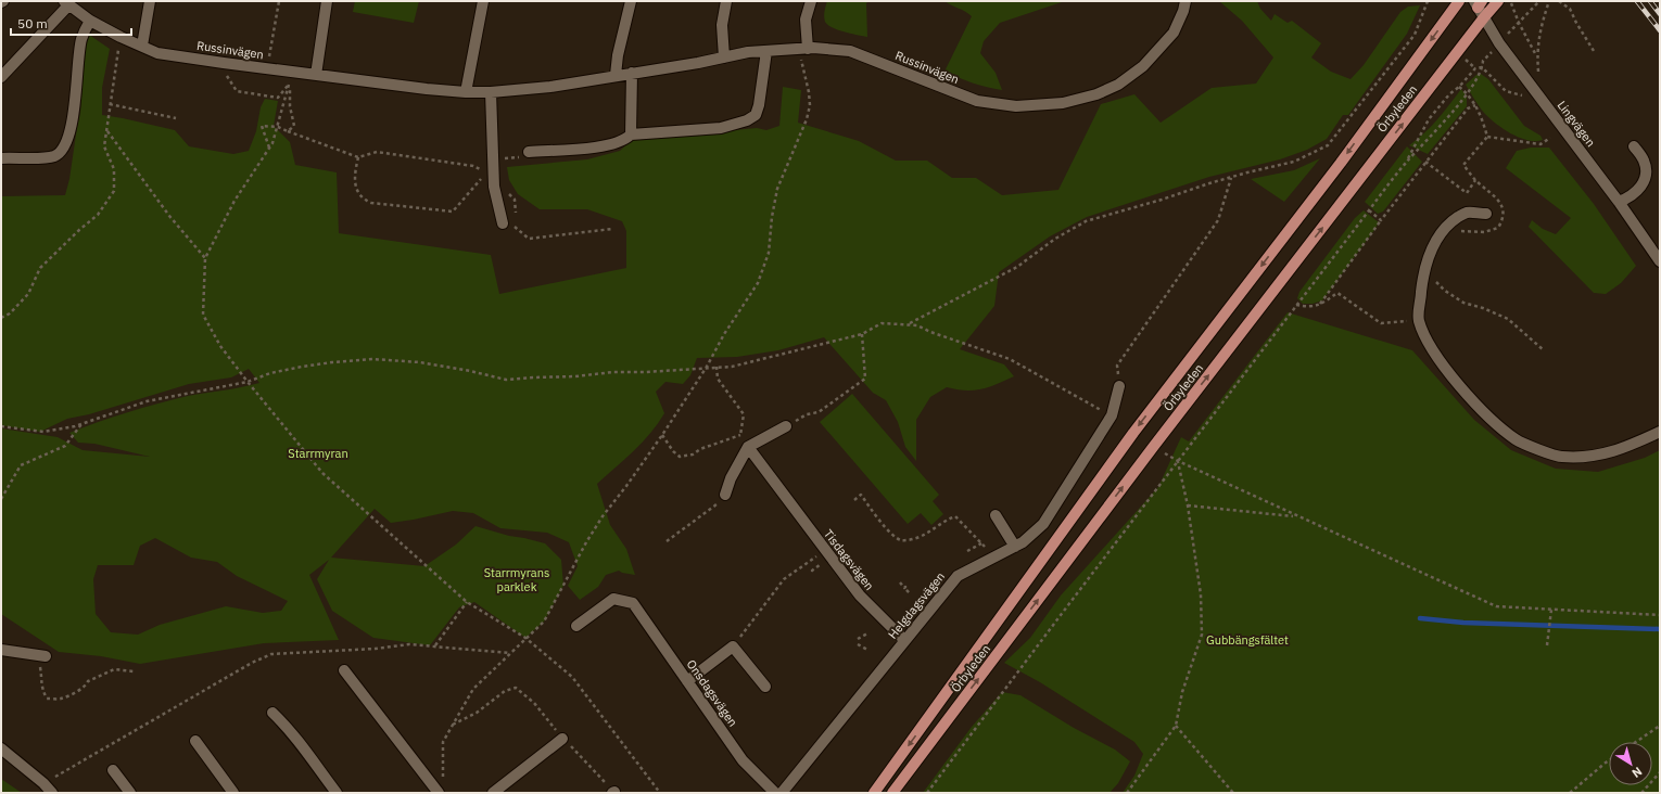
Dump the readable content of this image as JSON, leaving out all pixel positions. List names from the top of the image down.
{
  "streets": {
    "main road": ["Örbyleden"],
    "street": [
      "Russinvägen",
      "Lingvägen",
      "Tisdagsvägen",
      "Helgdagsvägen",
      "Onsdagsvägen"
    ]
  },
  "crossings": [
    ["Örbyleden", "Lingvägen"],
    ["Tisdagsvägen", "Helgdagsvägen"]
  ],
  "parks": ["Starrmyran", "Starrmyrans parklek", "Gubbängsfältet"],
  "scale_bar": "50 m",
  "north": "bottom right"
}
